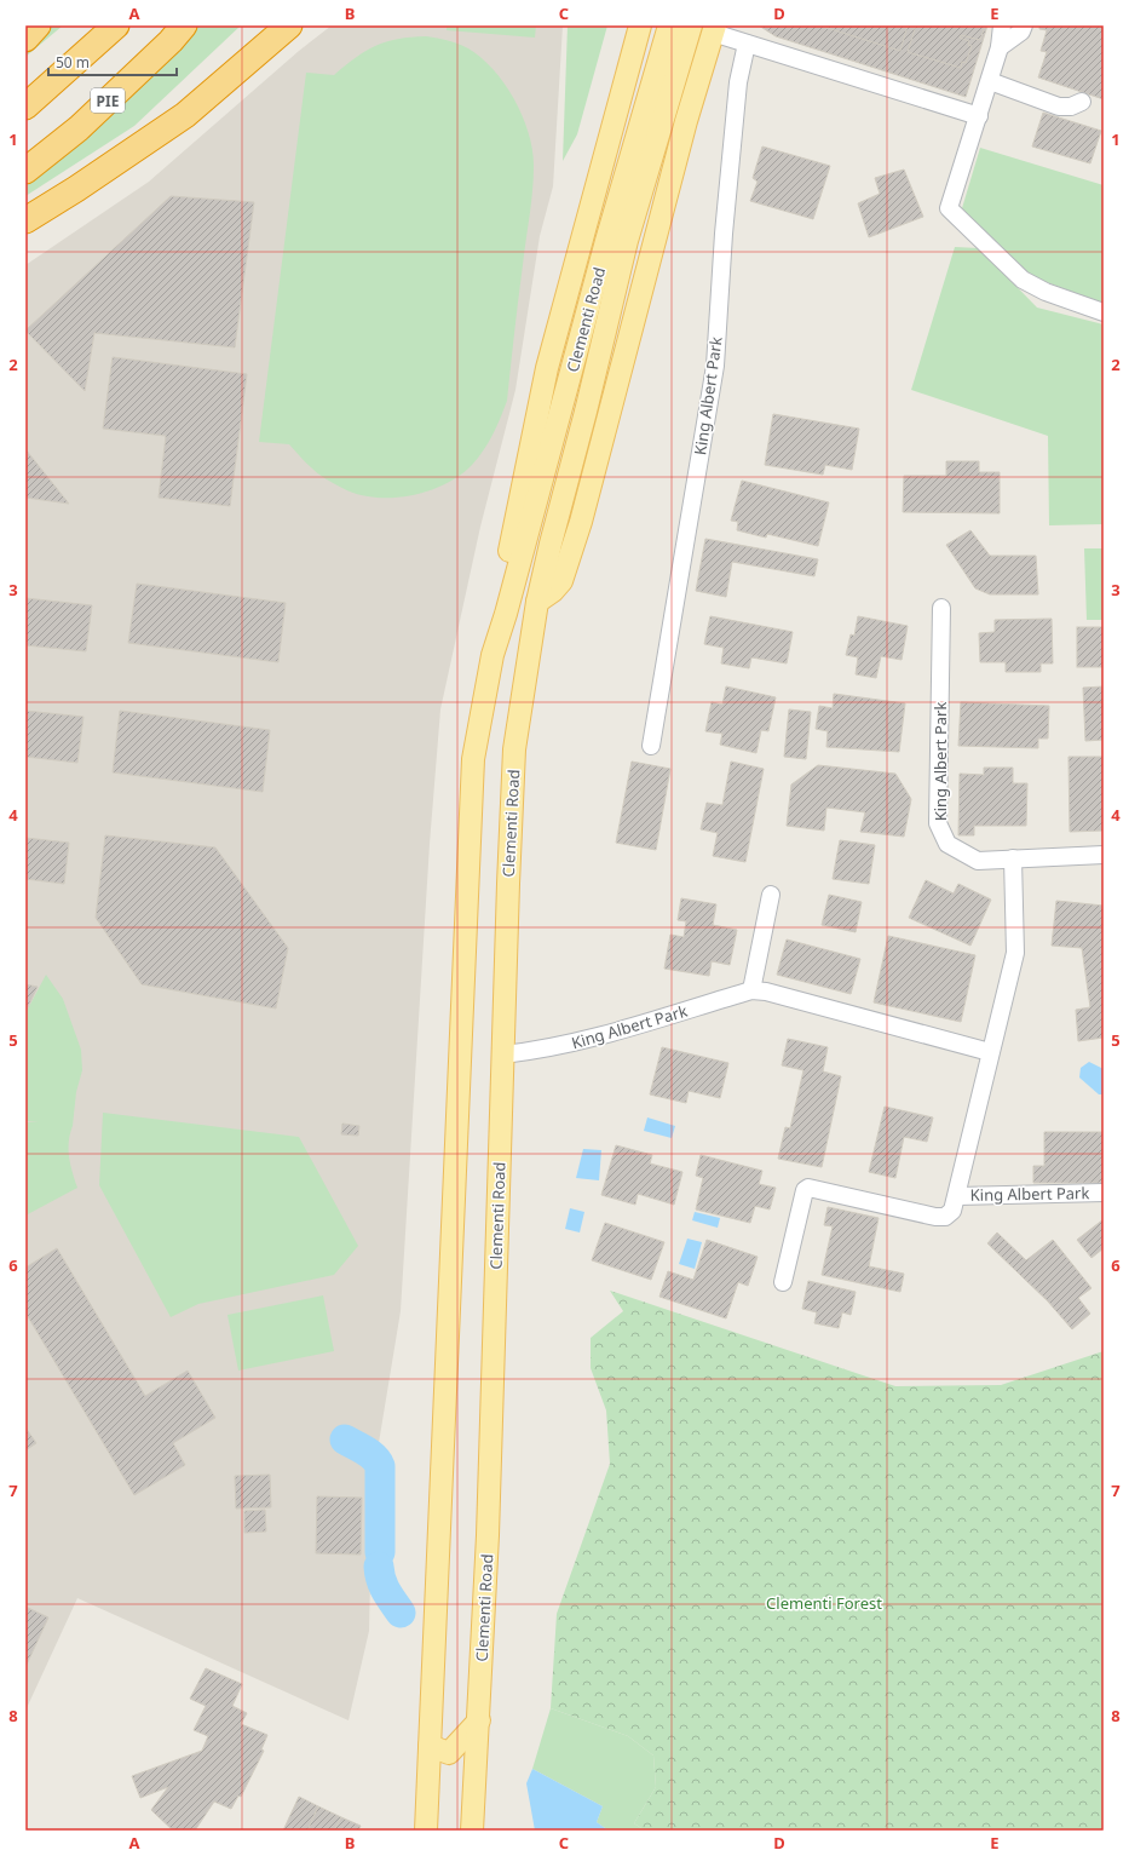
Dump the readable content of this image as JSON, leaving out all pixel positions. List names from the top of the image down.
{
  "streets": {
    "highway": ["PIE"],
    "main road": ["Clementi Road"],
    "street": ["King Albert Park"]
  },
  "crossings": [
    ["Clementi Road", "King Albert Park"]
  ],
  "parks": ["Clementi Forest"],
  "scale_bar": "50 m",
  "grid": {
    "columns": [
      "A",
      "B",
      "C",
      "D",
      "E"
    ],
    "rows": [
      "1",
      "2",
      "3",
      "4",
      "5",
      "6",
      "7",
      "8"
    ]
  }
}
